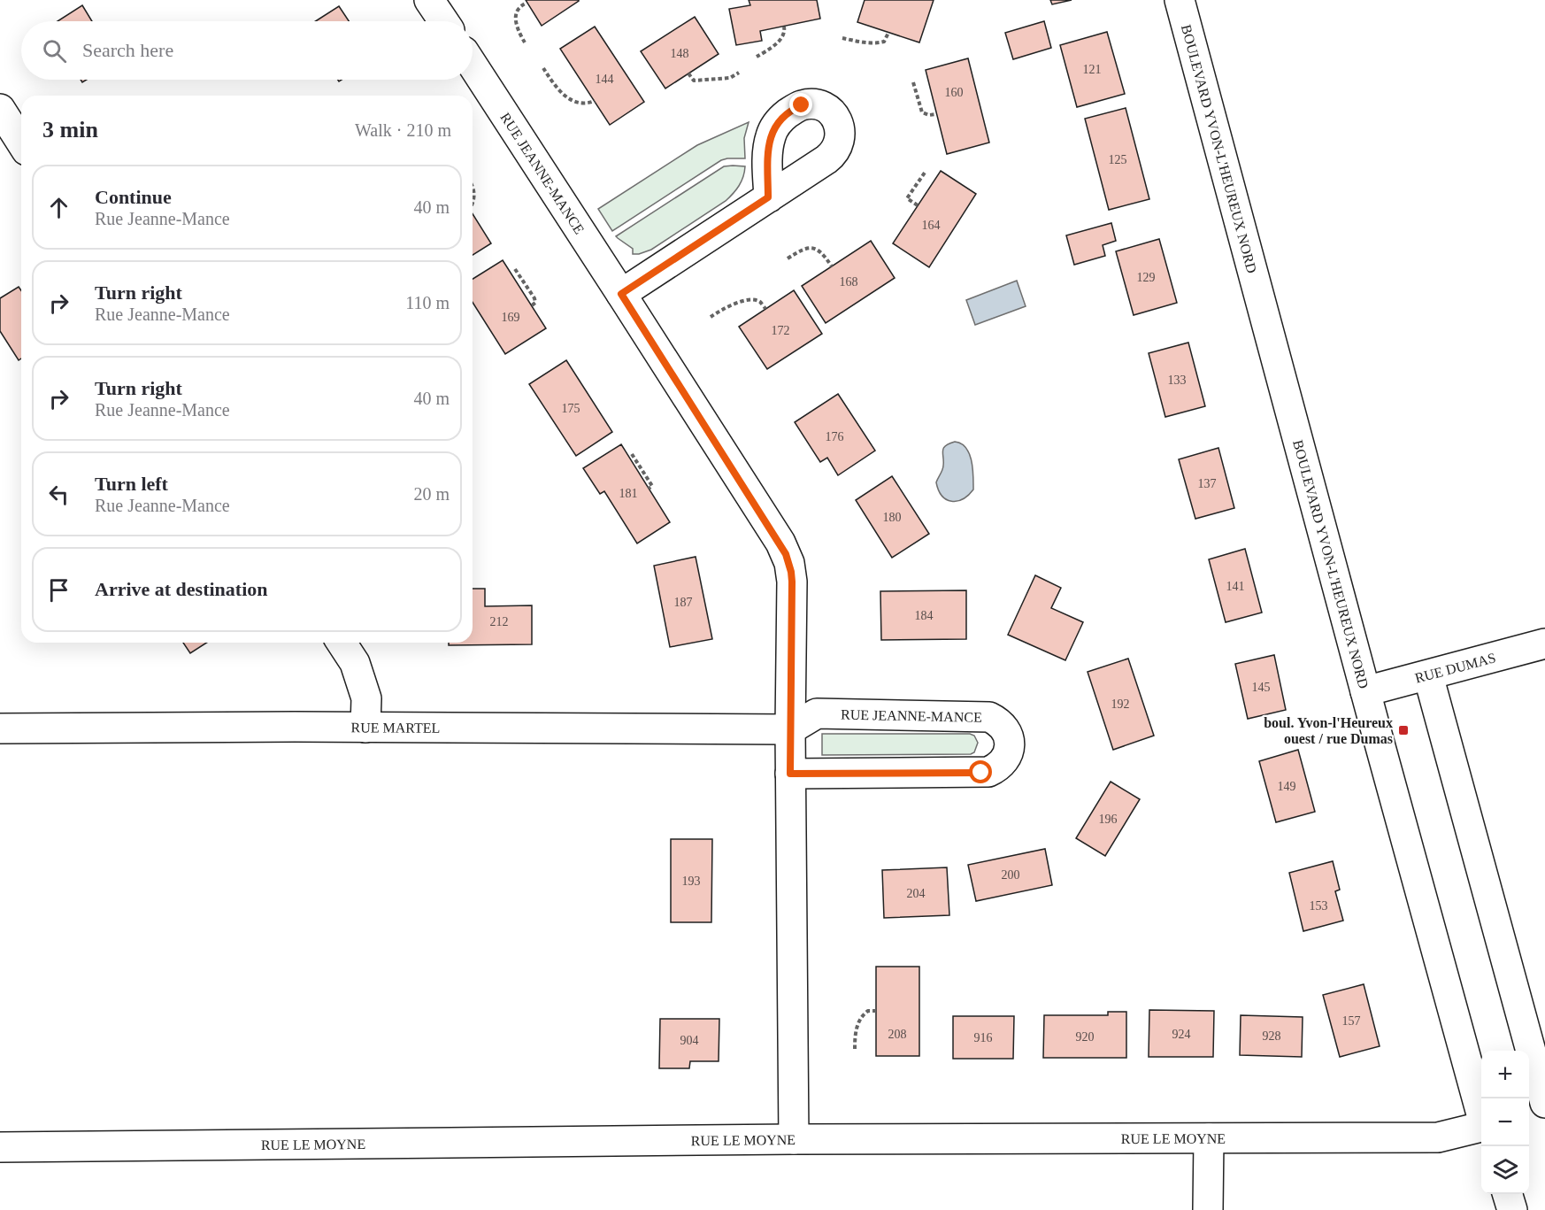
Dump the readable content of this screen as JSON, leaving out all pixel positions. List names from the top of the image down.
{
  "streets": {
    "street": [
      "BOULEVARD YVON-L'HEUREUX NORD",
      "RUE JEANNE-MANCE",
      "RUE DUMAS",
      "RUE MARTEL",
      "RUE LE MOYNE"
    ]
  },
  "crossings": [
    ["BOULEVARD YVON-L'HEUREUX NORD", "RUE DUMAS"],
    ["RUE JEANNE-MANCE", "RUE MARTEL"],
    ["RUE JEANNE-MANCE", "RUE LE MOYNE"]
  ],
  "places": {
    "transit": ["boul. Yvon-l'Heureux ouest / rue Dumas"]
  },
  "house_numbers": [
    "148",
    "121",
    "144",
    "160",
    "125",
    "164",
    "129",
    "168",
    "169",
    "172",
    "133",
    "175",
    "176",
    "137",
    "181",
    "180",
    "141",
    "187",
    "184",
    "212",
    "145",
    "192",
    "149",
    "196",
    "200",
    "193",
    "204",
    "153",
    "157",
    "208",
    "924",
    "928",
    "920",
    "916",
    "904"
  ],
  "page": {
    "search": "Search here",
    "heading": ["3 min", "Walk · 210 m"],
    "list": [
      ["Continue", "Rue Jeanne-Mance", "40 m"],
      ["Turn right", "Rue Jeanne-Mance", "110 m"],
      ["Turn right", "Rue Jeanne-Mance", "40 m"],
      ["Turn left", "Rue Jeanne-Mance", "20 m"],
      "Arrive at destination"
    ],
    "map_buttons": ["+", "−"]
  }
}
